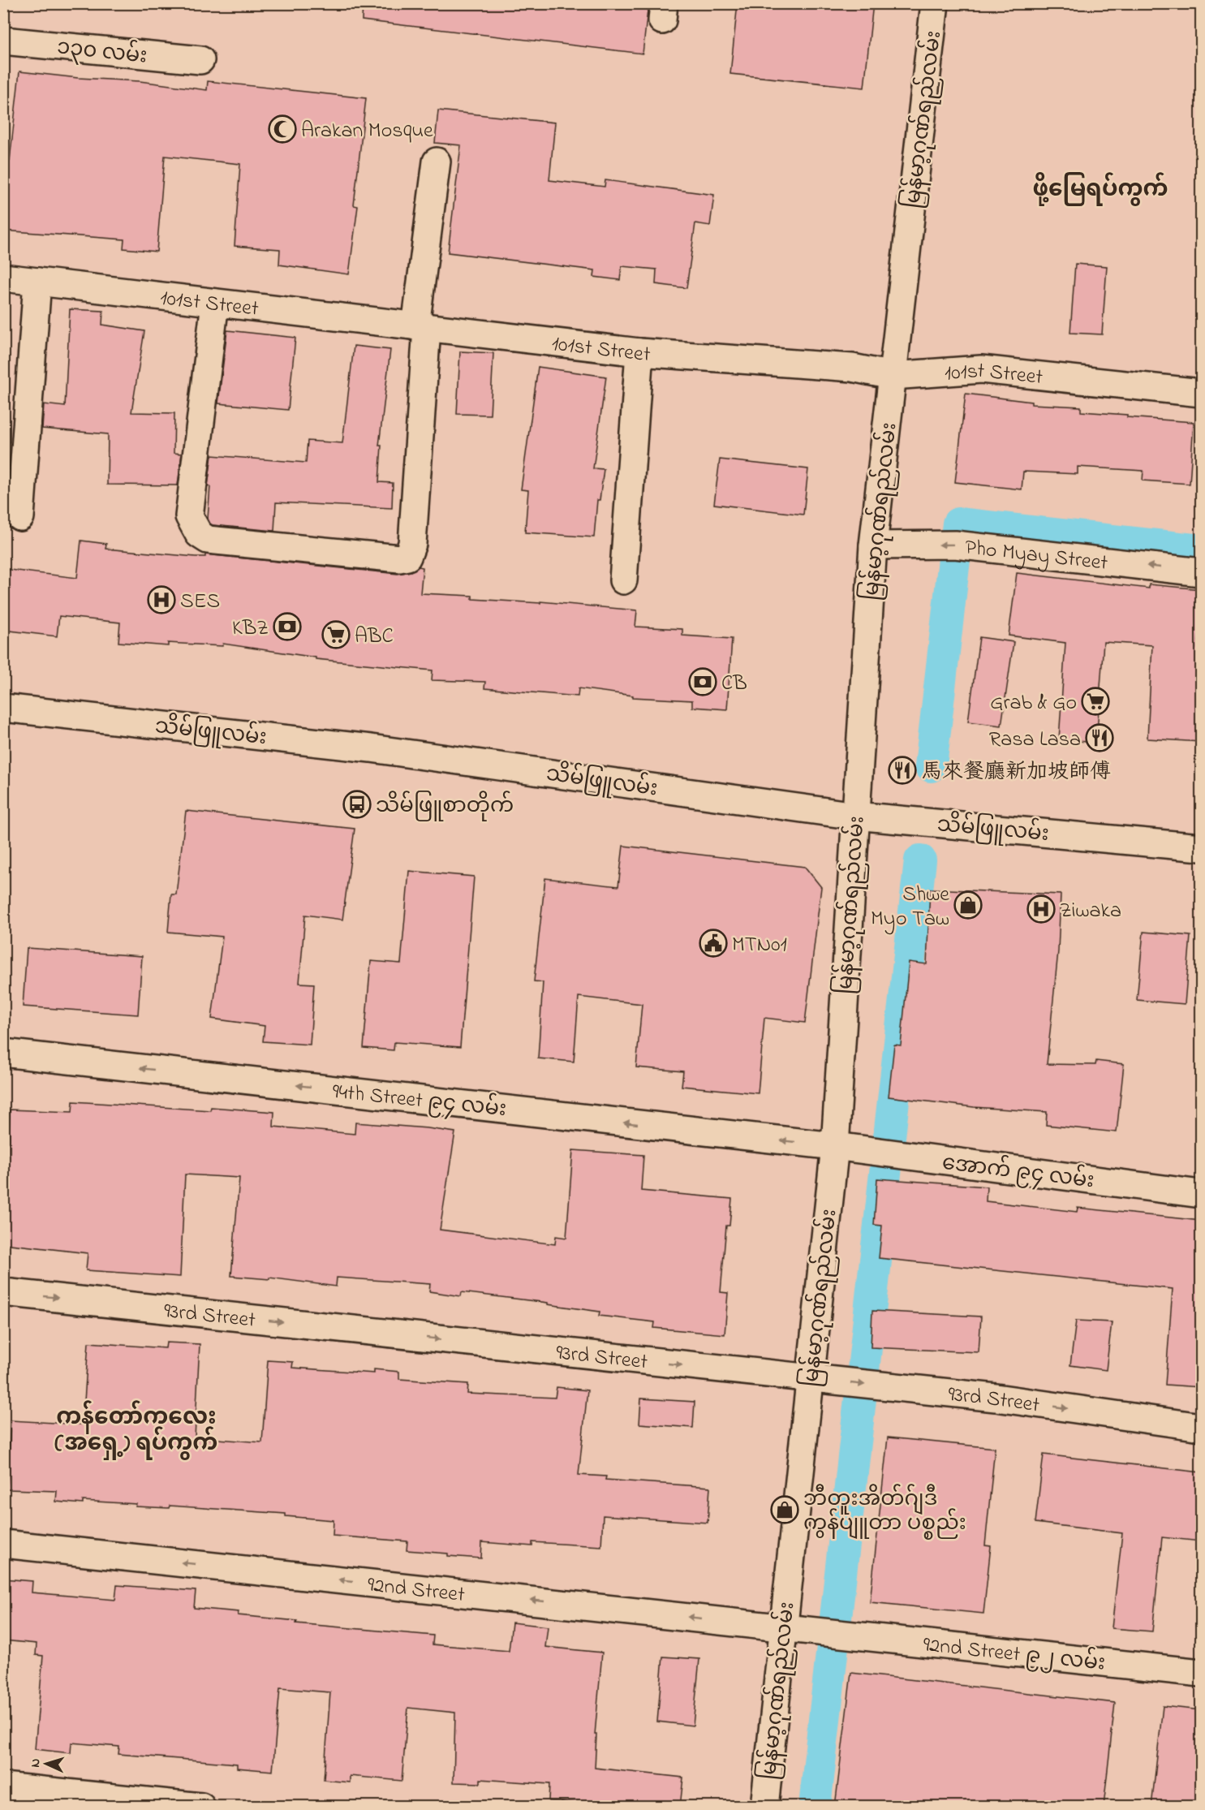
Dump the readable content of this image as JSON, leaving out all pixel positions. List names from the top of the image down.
{
  "streets": {
    "street": [
      "၁၃၀ လမ်း",
      "မြန်မာ့ဂုဏ်ရည်လမ်း",
      "101st Street",
      "Pho Myay Street",
      "သိမ်ဖြူလမ်း",
      "94th Street ၉၄ လမ်း",
      "အောက် ၉၄ လမ်း",
      "93rd Street",
      "92nd Street",
      "92nd Street ၉၂ လမ်း"
    ]
  },
  "crossings": [
    ["မြန်မာ့ဂုဏ်ရည်လမ်း", "101st Street"],
    ["မြန်မာ့ဂုဏ်ရည်လမ်း", "Pho Myay Street"],
    ["မြန်မာ့ဂုဏ်ရည်လမ်း", "သိမ်ဖြူလမ်း"],
    ["မြန်မာ့ဂုဏ်ရည်လမ်း", "94th Street ၉၄ လမ်း"],
    ["မြန်မာ့ဂုဏ်ရည်လမ်း", "အောက် ၉၄ လမ်း"],
    ["မြန်မာ့ဂုဏ်ရည်လမ်း", "93rd Street"],
    ["မြန်မာ့ဂုဏ်ရည်လမ်း", "92nd Street"],
    ["94th Street ၉၄ လမ်း", "အောက် ၉၄ လမ်း"],
    ["92nd Street", "92nd Street ၉၂ လမ်း"]
  ],
  "one_way": [
    "Pho Myay Street",
    "94th Street ၉၄ လမ်း",
    "93rd Street",
    "92nd Street"
  ],
  "districts": ["ဖို့မြေရပ်ကွက်", "ကန်တော်ကလေး (အရှေ့) ရပ်ကွက်"],
  "places": {
    "mosque": ["Arakan Mosque"],
    "hospital": ["SES", "Ziwaka"],
    "bank": ["KBZ", "CB"],
    "supermarket": ["ABC", "Grab & Go"],
    "restaurant": ["Rasa Lasa", "馬來餐廳新加坡師傅"],
    "bus stop": ["သိမ်ဖြူစာတိုက်"],
    "shop": ["Shwe Myo Taw", "ဘီတူးအိတ်ဂ်ျဒီ ကွန်ပျူတာ ပစ္စည်း"],
    "public building": ["MTN01"]
  },
  "north": "left"
}
